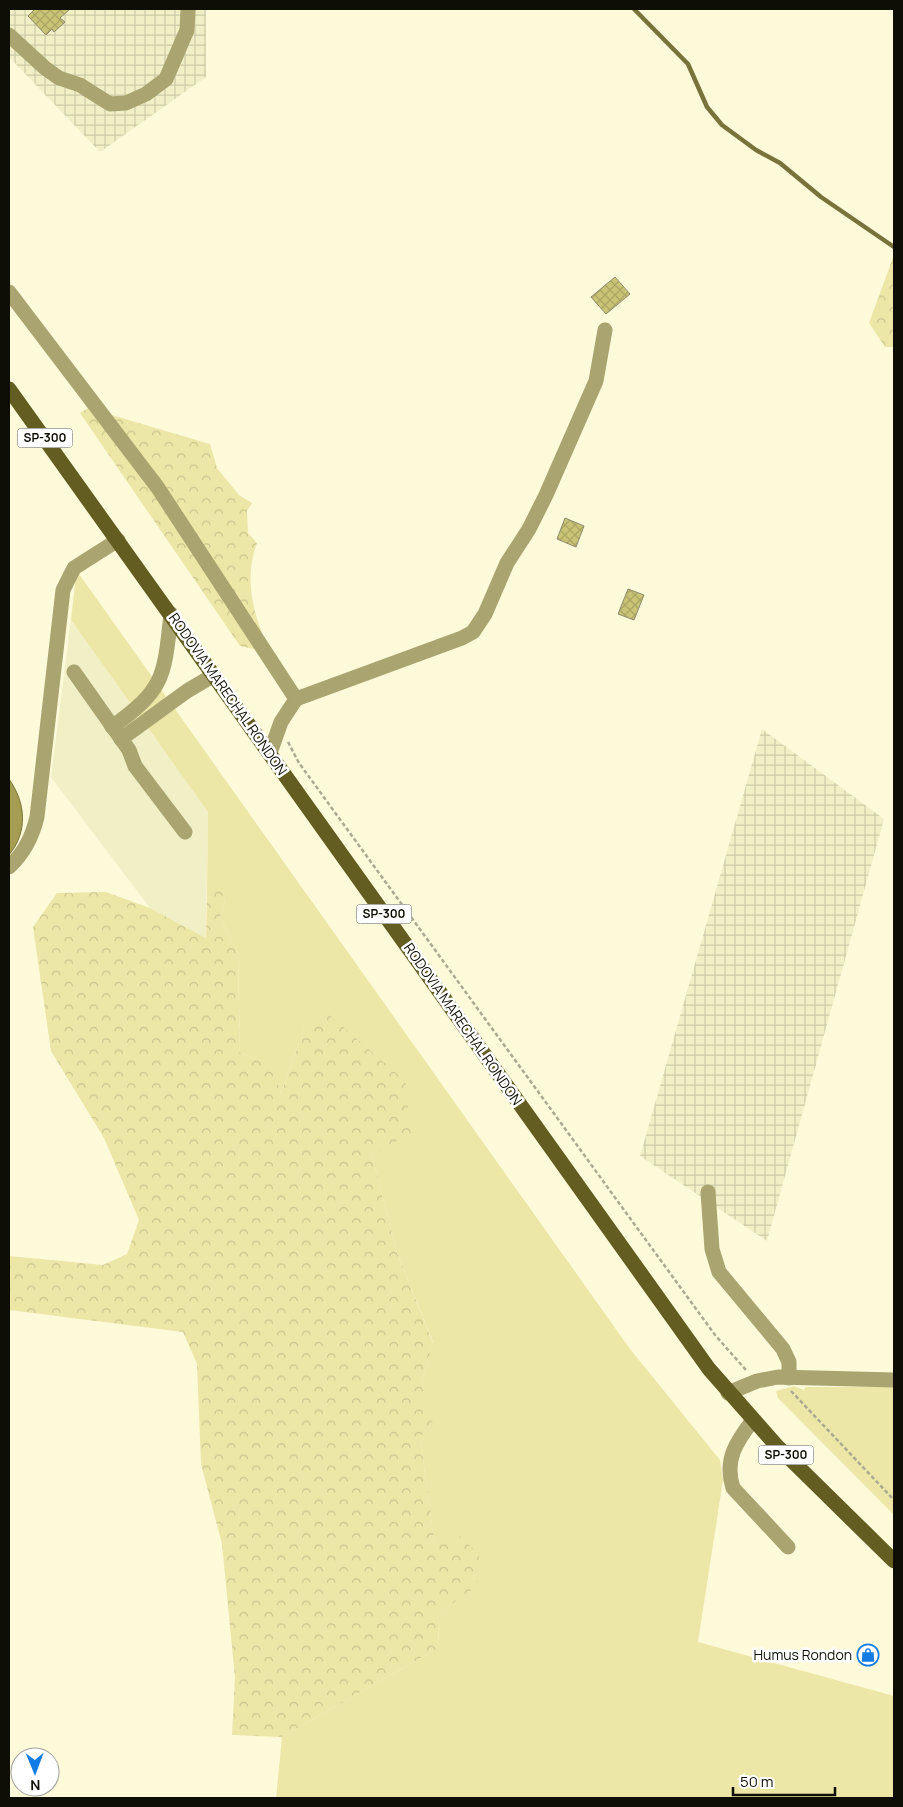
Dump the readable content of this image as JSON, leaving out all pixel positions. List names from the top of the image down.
{
  "streets": {
    "main road": ["SP-300", "RODOVIA MARECHAL RONDON"]
  },
  "places": {
    "shop": ["Humus Rondon"]
  },
  "scale_bar": "50 m",
  "north": "bottom"
}
